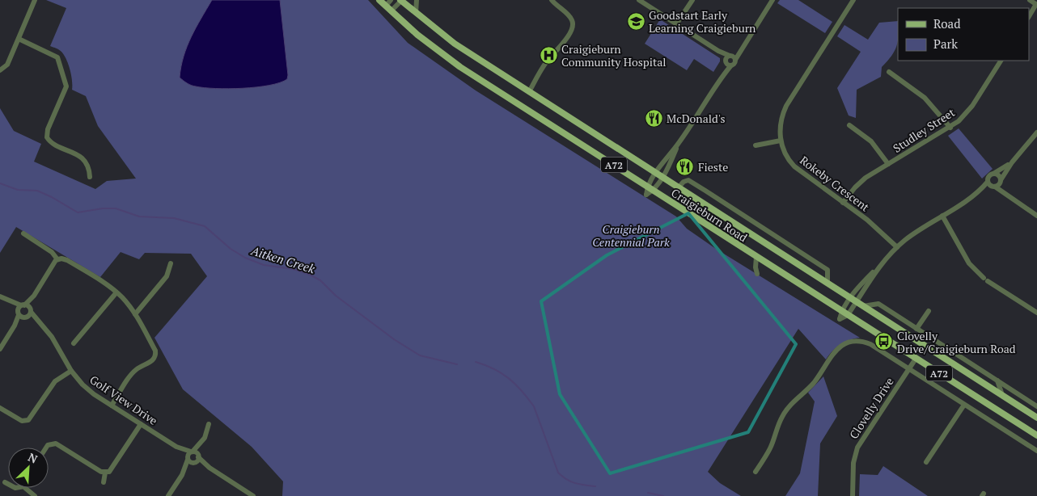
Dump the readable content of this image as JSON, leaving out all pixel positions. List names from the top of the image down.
{
  "streets": {
    "main road": ["A72", "Craigieburn Road"],
    "street": [
      "Studley Street",
      "Rokeby Crescent",
      "Golf View Drive",
      "Clovelly Drive"
    ]
  },
  "crossings": [
    ["Studley Street", "Rokeby Crescent"],
    ["Craigieburn Road", "Clovelly Drive"]
  ],
  "water": ["Aitken Creek"],
  "parks": ["Craigieburn Centennial Park"],
  "places": {
    "school or university": ["Goodstart Early Learning Craigieburn"],
    "hospital": ["Craigieburn Community Hospital"],
    "restaurant": ["McDonald's", "Fieste"],
    "bus stop": ["Clovelly Drive/Craigieburn Road"]
  },
  "legend": ["Road", "Park"],
  "north": "top right"
}
